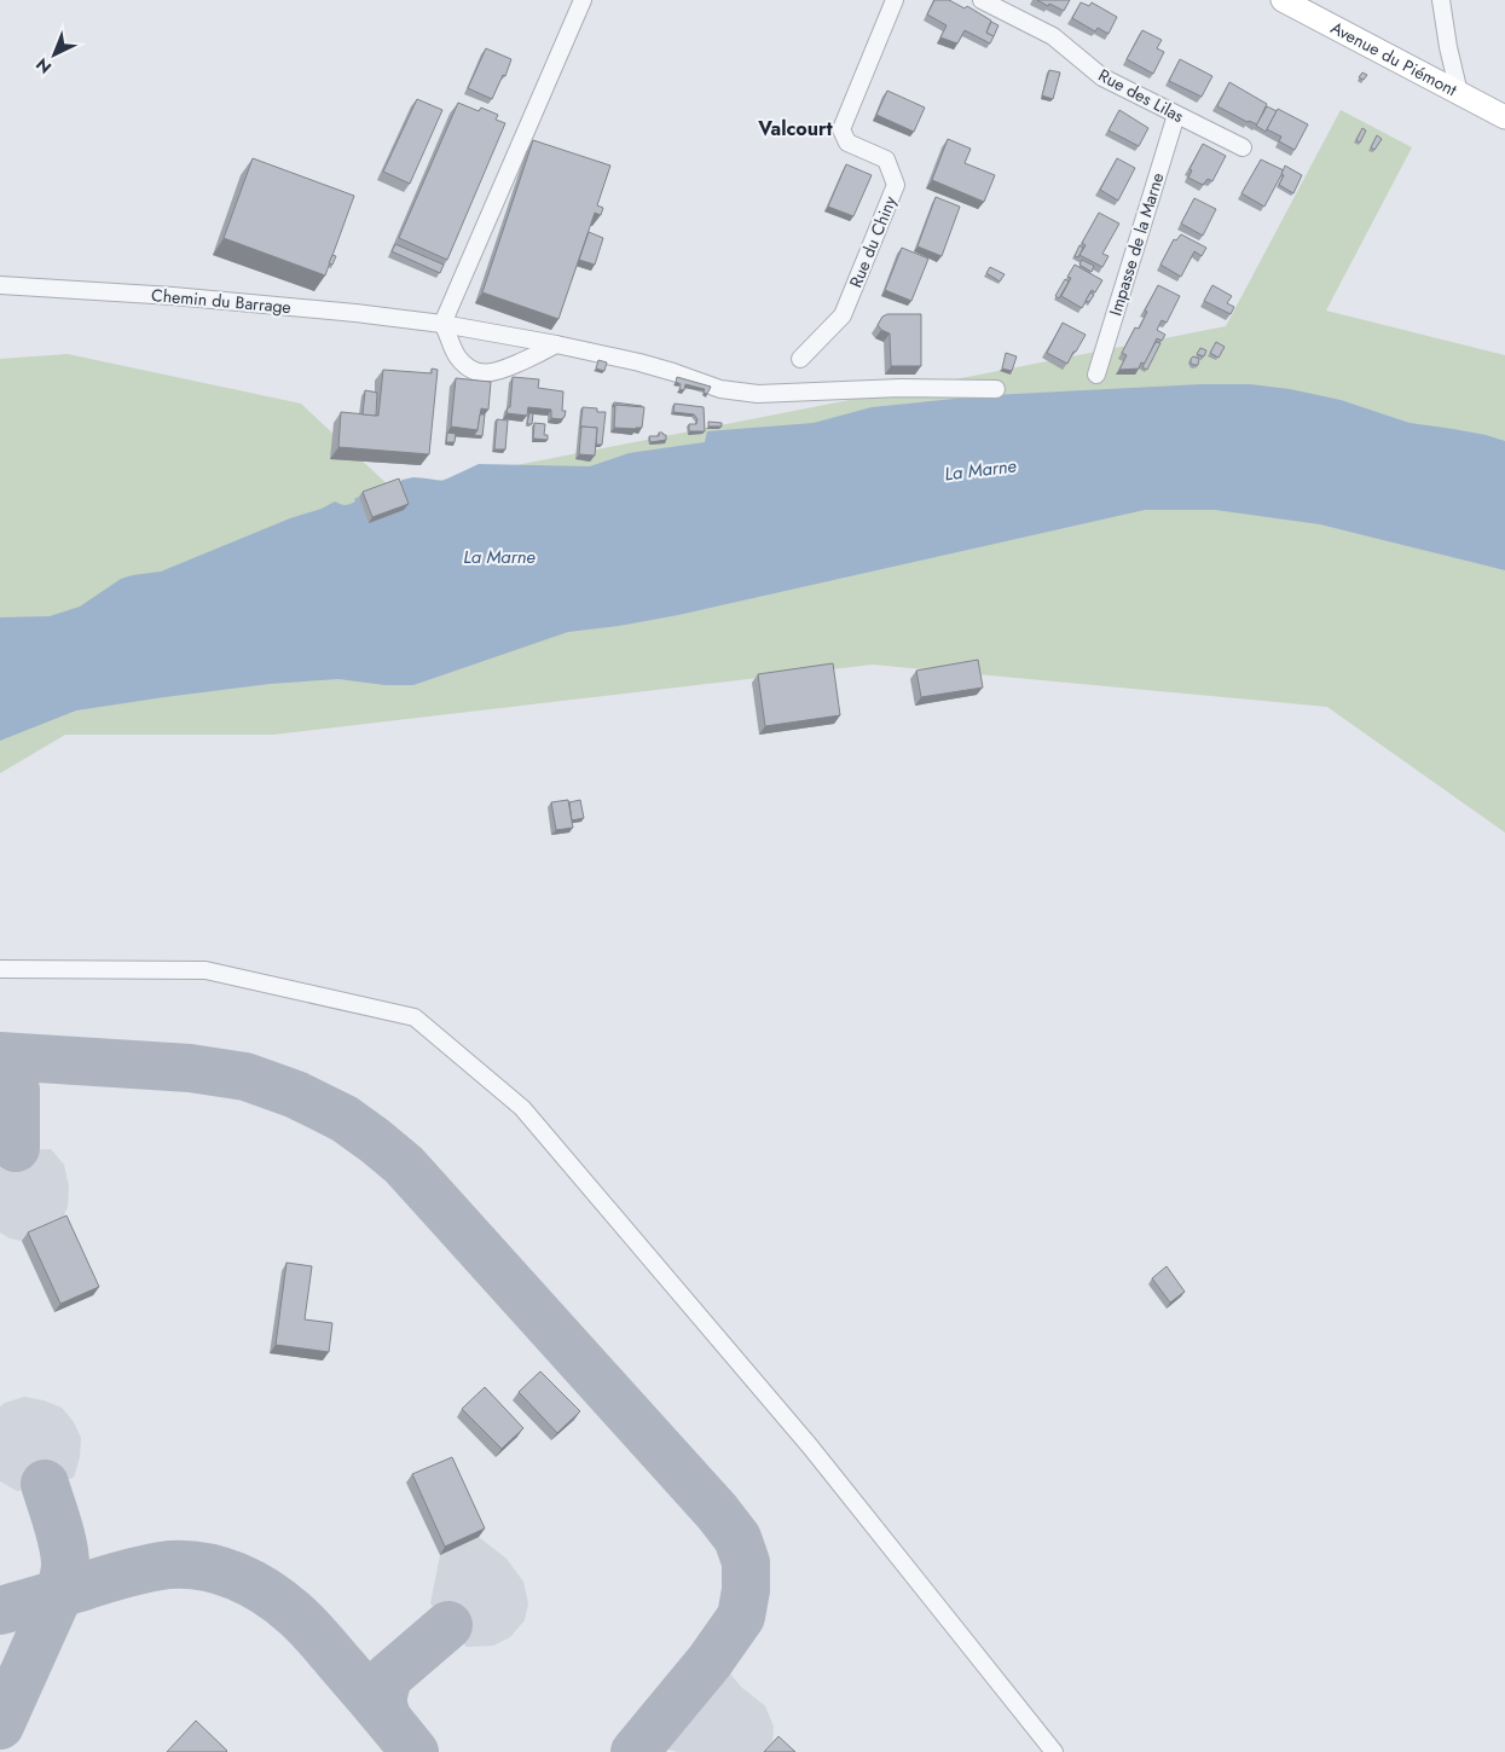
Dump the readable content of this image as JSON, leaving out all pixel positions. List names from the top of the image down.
{
  "streets": {
    "main road": ["Avenue du Piémont"],
    "street": [
      "Rue des Lilas",
      "Rue du Chiny",
      "Impasse de la Marne",
      "Chemin du Barrage"
    ]
  },
  "crossings": [
    ["Rue des Lilas", "Impasse de la Marne"]
  ],
  "districts": ["Valcourt"],
  "water": ["La Marne"],
  "north": "bottom left"
}
